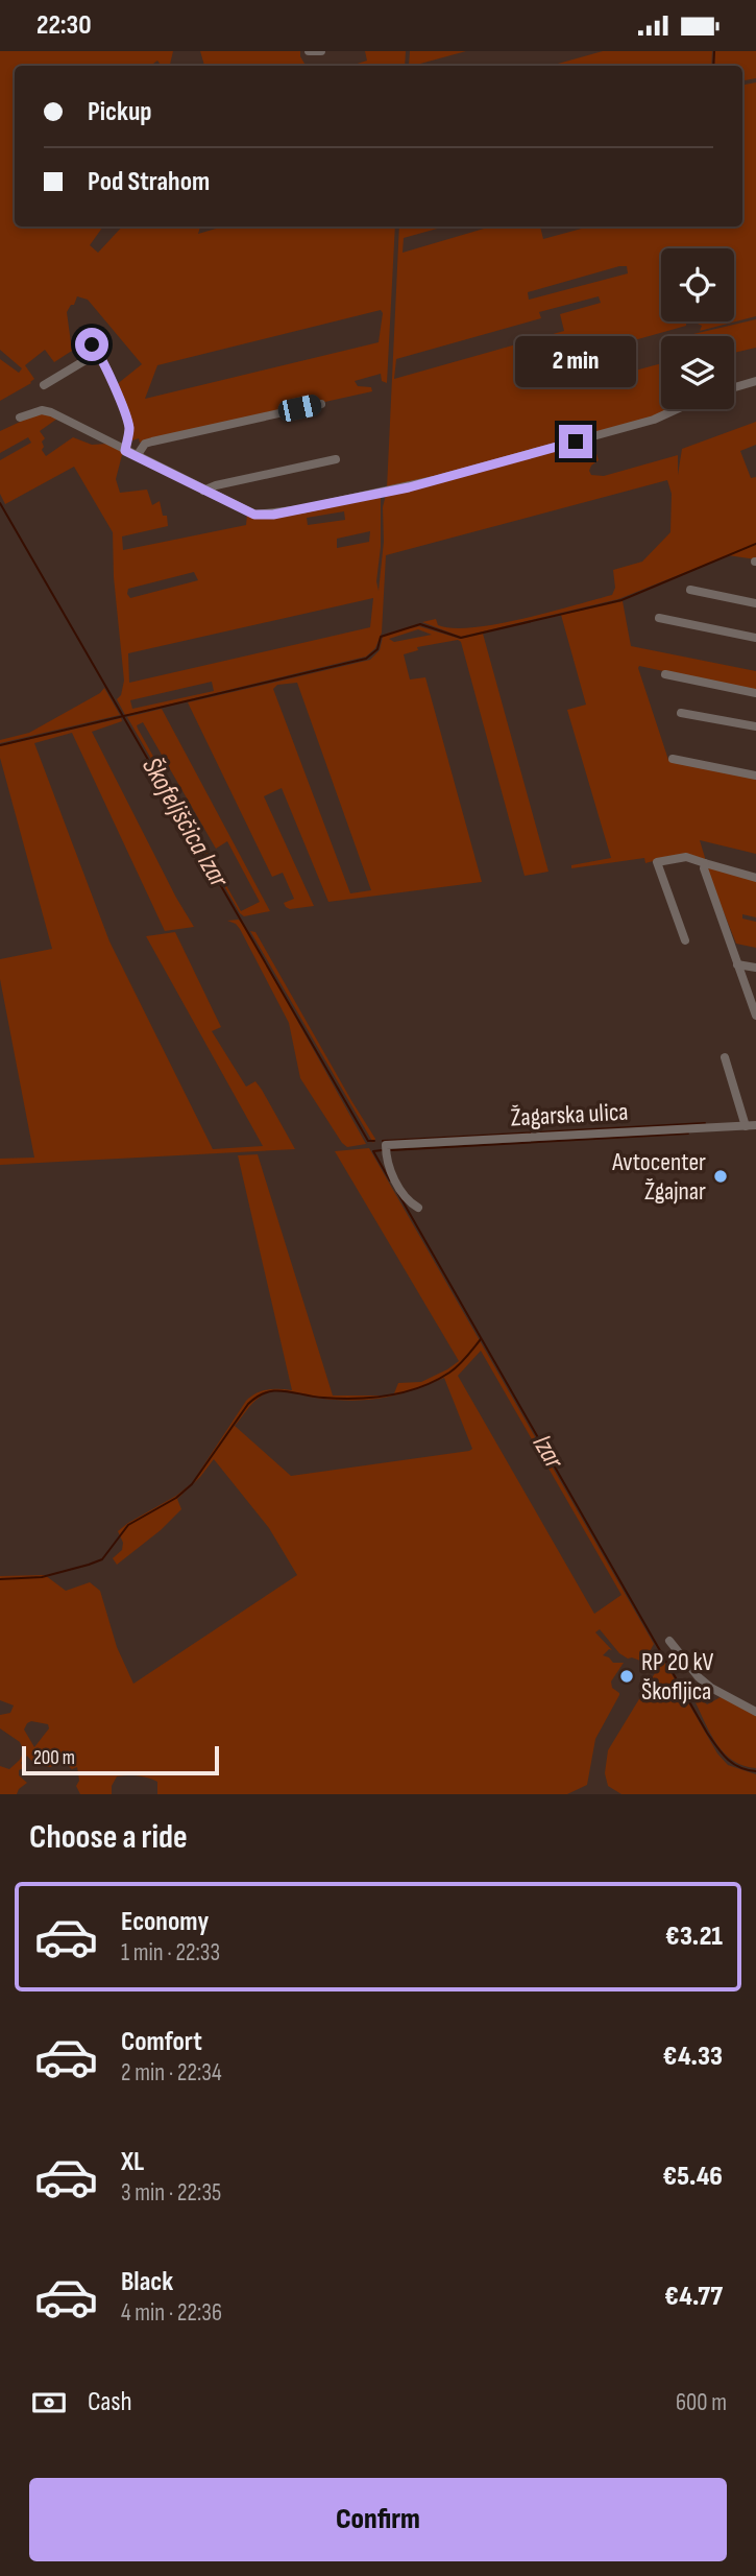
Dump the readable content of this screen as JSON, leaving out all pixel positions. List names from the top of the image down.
{
  "streets": {
    "street": ["Žagarska ulica"]
  },
  "water": ["Škofeljščica Izar", "Izar"],
  "places": ["Avtocenter Žgajnar", "RP 20 kV Škofljica"],
  "scale_bar": "200 m",
  "page": {
    "status": "22:30",
    "banner": ["Pickup", "Pod Strahom"],
    "bubble": "2 min",
    "scale": "200 m",
    "heading": "Choose a ride",
    "list": [
      {
        "name": "Economy",
        "note": "1 min · 22:33",
        "value": "€3.21"
      },
      {
        "name": "Comfort",
        "note": "2 min · 22:34",
        "value": "€4.33"
      },
      {
        "name": "XL",
        "note": "3 min · 22:35",
        "value": "€5.46"
      },
      {
        "name": "Black",
        "note": "4 min · 22:36",
        "value": "€4.77"
      }
    ],
    "pay": ["Cash", "600 m"],
    "buttons": "Confirm"
  }
}
